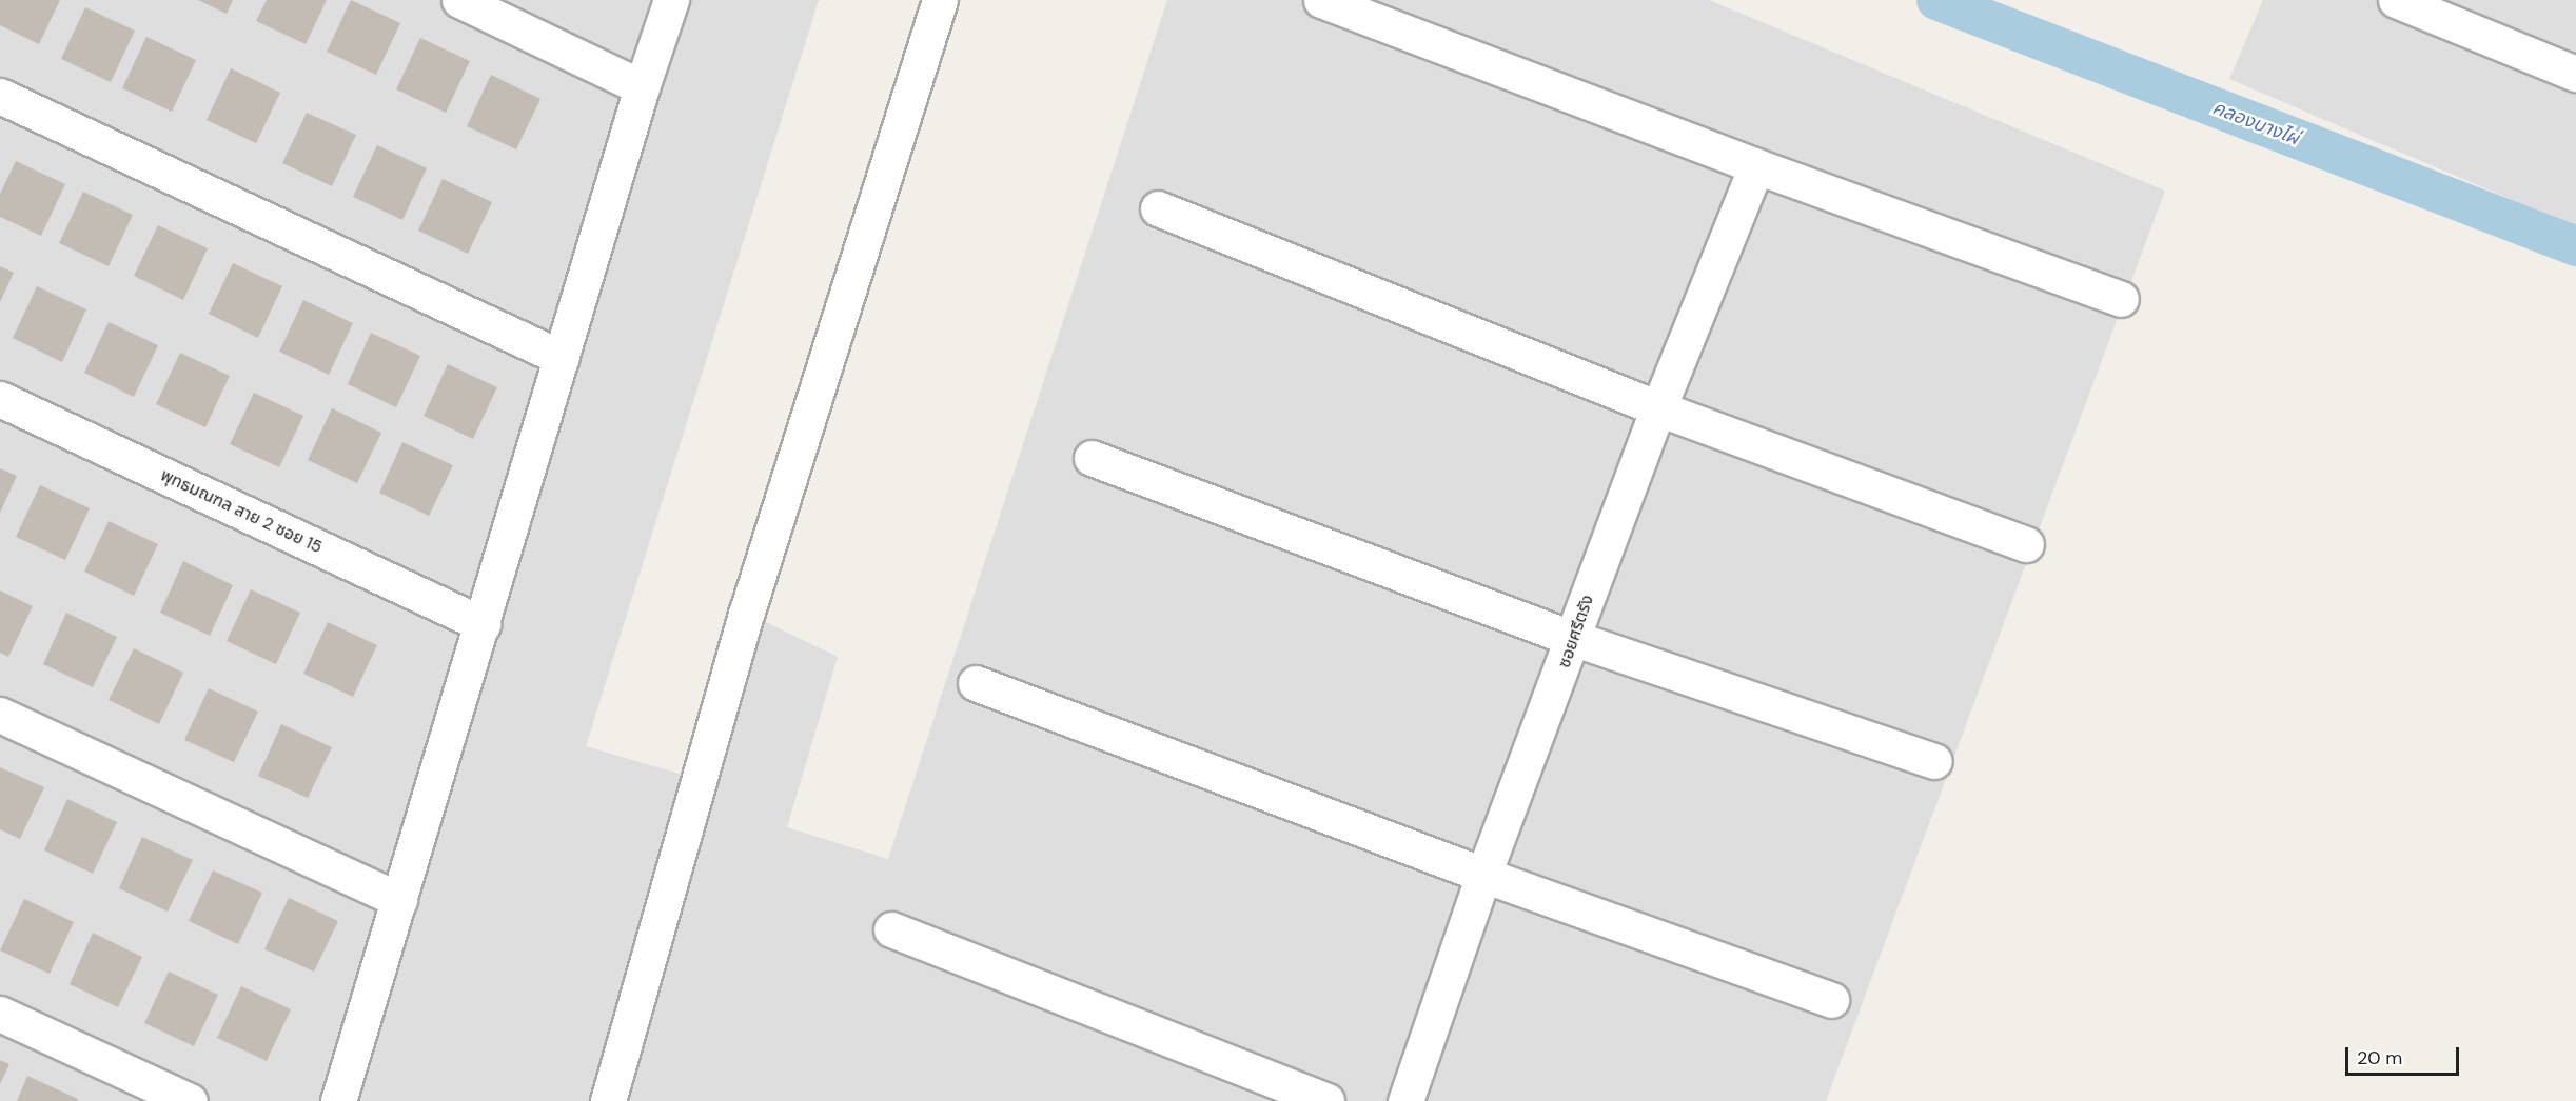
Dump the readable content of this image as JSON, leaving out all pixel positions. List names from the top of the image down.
{
  "streets": {
    "street": ["พุทธมณฑล สาย 2 ซอย 15", "ซอยศรีตรัง"]
  },
  "water": ["คลองบางไผ่"],
  "scale_bar": "20 m"
}
